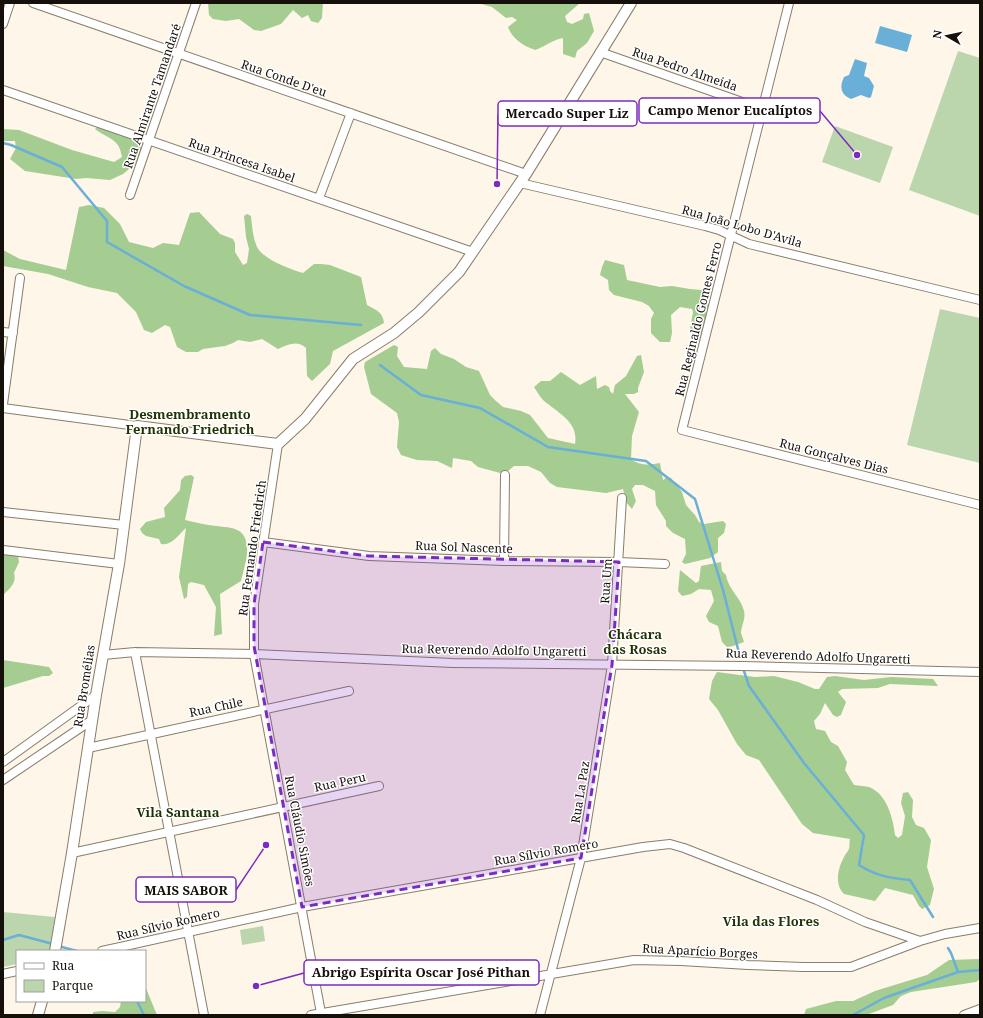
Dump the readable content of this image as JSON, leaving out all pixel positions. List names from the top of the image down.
{
  "streets": {
    "street": [
      "Rua Pedro Almeida",
      "Rua Conde D'eu",
      "Rua Almirante Tamandaré",
      "Rua Princesa Isabel",
      "Rua João Lobo D'Avila",
      "Rua Reginaldo Gomes Ferro",
      "Rua Gonçalves Dias",
      "Rua Sol Nascente",
      "Rua Fernando Friedrich",
      "Rua Um",
      "Rua Reverendo Adolfo Ungaretti",
      "Rua Bromélias",
      "Rua Chile",
      "Rua Peru",
      "Rua La Paz",
      "Rua Cláudio Simões",
      "Rua Sílvio Romero",
      "Rua Aparício Borges"
    ]
  },
  "crossings": [
    ["Rua Pedro Almeida", "Rua Reginaldo Gomes Ferro"],
    ["Rua Conde D'eu", "Rua Almirante Tamandaré"],
    ["Rua Almirante Tamandaré", "Rua Princesa Isabel"],
    ["Rua João Lobo D'Avila", "Rua Reginaldo Gomes Ferro"],
    ["Rua Reginaldo Gomes Ferro", "Rua Gonçalves Dias"],
    ["Rua Sol Nascente", "Rua Fernando Friedrich"],
    ["Rua Sol Nascente", "Rua Um"],
    ["Rua Fernando Friedrich", "Rua Reverendo Adolfo Ungaretti"],
    ["Rua Fernando Friedrich", "Rua Cláudio Simões"],
    ["Rua Um", "Rua Reverendo Adolfo Ungaretti"],
    ["Rua Um", "Rua La Paz"],
    ["Rua Reverendo Adolfo Ungaretti", "Rua Bromélias"],
    ["Rua Reverendo Adolfo Ungaretti", "Rua La Paz"],
    ["Rua Reverendo Adolfo Ungaretti", "Rua Cláudio Simões"],
    ["Rua Bromélias", "Rua Chile"],
    ["Rua Bromélias", "Rua Peru"],
    ["Rua Chile", "Rua Cláudio Simões"],
    ["Rua Peru", "Rua Cláudio Simões"],
    ["Rua La Paz", "Rua Sílvio Romero"],
    ["Rua La Paz", "Rua Aparício Borges"],
    ["Rua Cláudio Simões", "Rua Sílvio Romero"],
    ["Rua Cláudio Simões", "Rua Aparício Borges"],
    ["Rua Sílvio Romero", "Rua Aparício Borges"]
  ],
  "districts": [
    "Desmembramento Fernando Friedrich",
    "Chácara das Rosas",
    "Vila Santana",
    "Vila das Flores"
  ],
  "places": [
    "Campo Menor Eucalíptos",
    "Mercado Super Liz",
    "MAIS SABOR",
    "Abrigo Espírita Oscar José Pithan"
  ],
  "legend": ["Rua", "Parque"],
  "north": "left"
}
